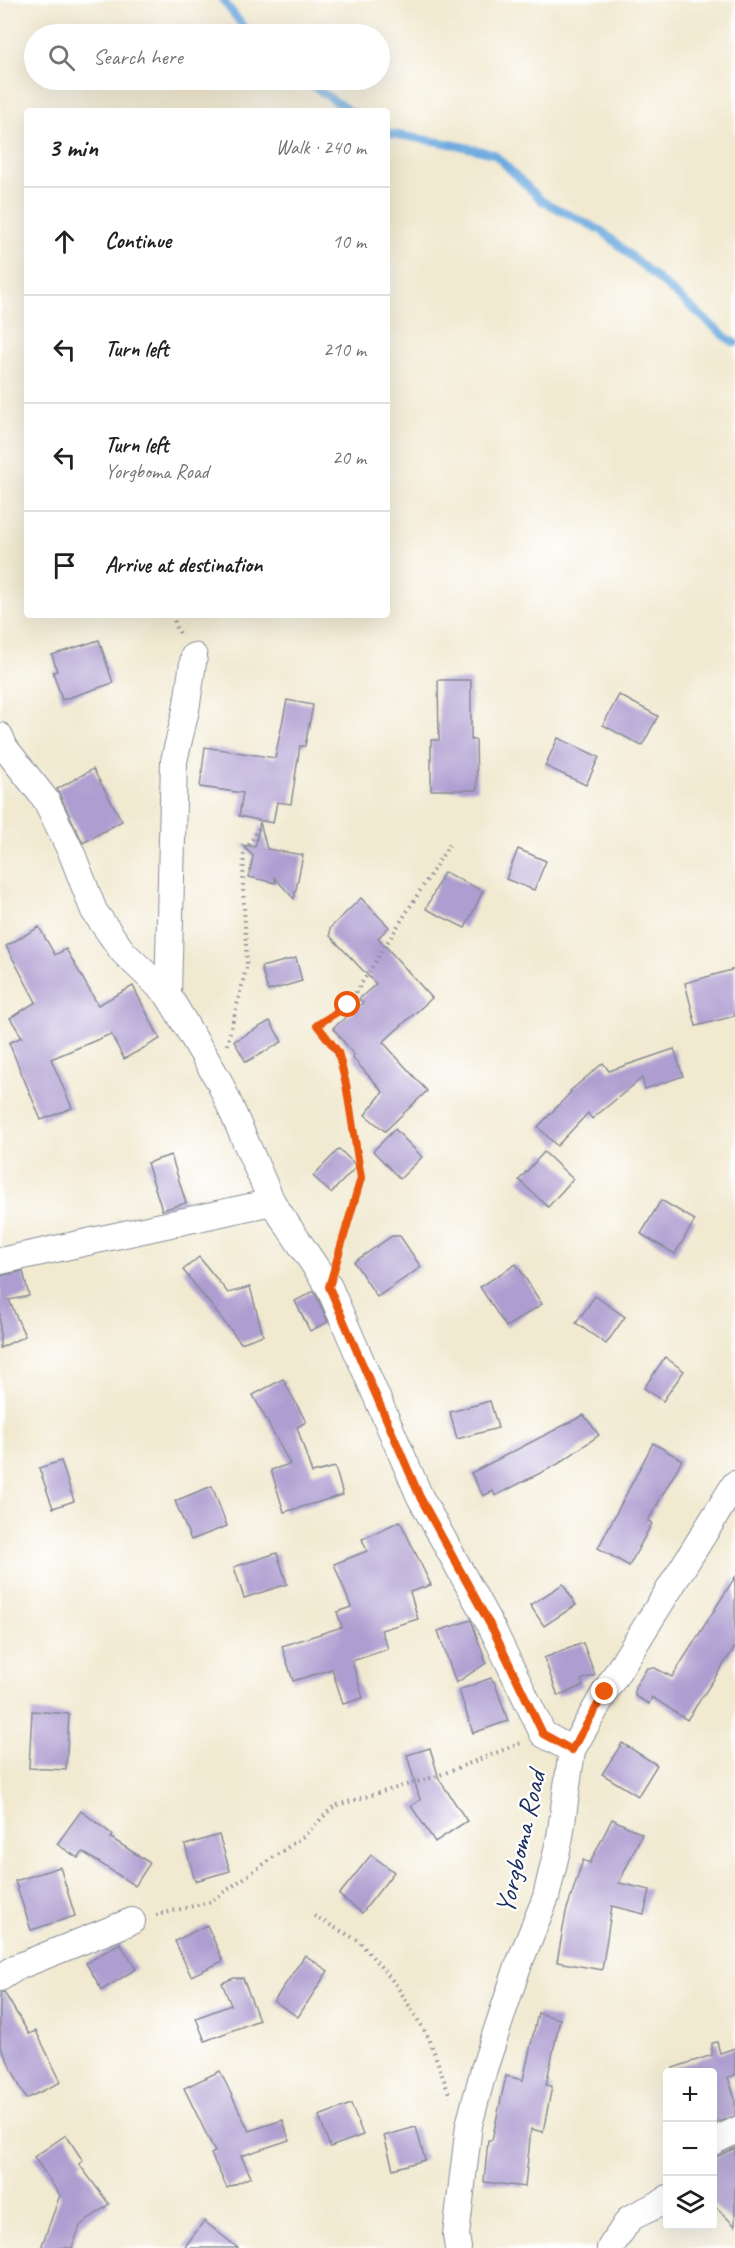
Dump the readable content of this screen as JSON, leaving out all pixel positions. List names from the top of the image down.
{
  "streets": {
    "street": ["Yorgboma Road"]
  },
  "page": {
    "search": "Search here",
    "heading": ["3 min", "Walk · 240 m"],
    "list": [
      ["Continue", "10 m"],
      ["Turn left", "210 m"],
      ["Turn left", "Yorgboma Road", "20 m"],
      "Arrive at destination"
    ],
    "map_buttons": ["+", "−"]
  }
}
